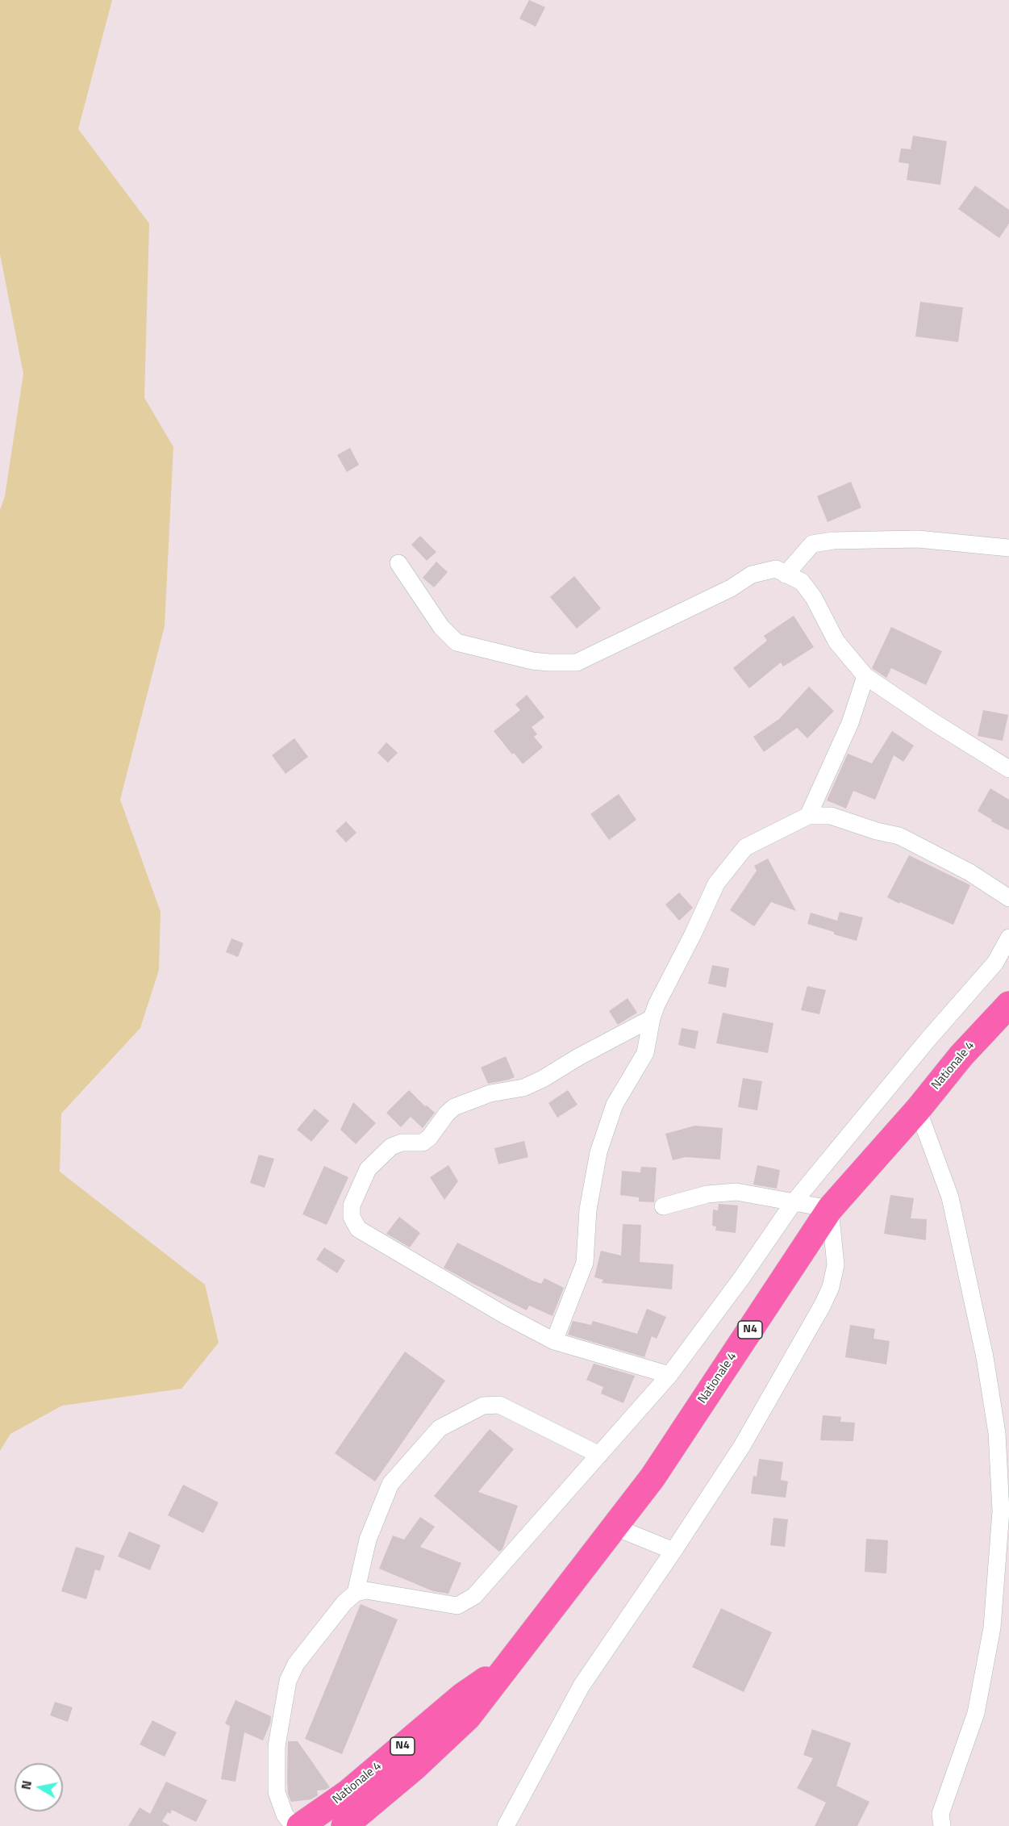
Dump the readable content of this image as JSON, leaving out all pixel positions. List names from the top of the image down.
{
  "streets": {
    "highway": ["Nationale 4", "N4"]
  },
  "north": "left"
}
